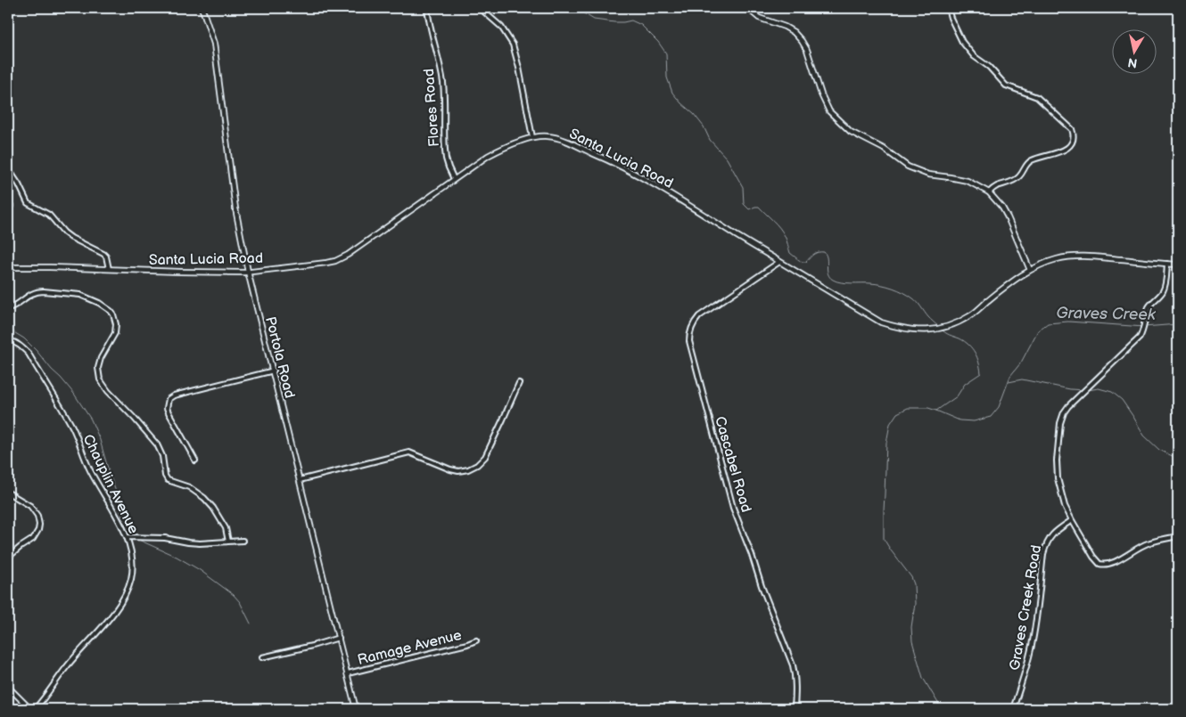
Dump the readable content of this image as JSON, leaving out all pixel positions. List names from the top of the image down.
{
  "streets": {
    "street": [
      "Flores Road",
      "Santa Lucia Road",
      "Portola Road",
      "Cascabel Road",
      "Chauplin Avenue",
      "Graves Creek Road",
      "Ramage Avenue"
    ]
  },
  "crossings": [
    ["Flores Road", "Santa Lucia Road"],
    ["Santa Lucia Road", "Portola Road"],
    ["Santa Lucia Road", "Cascabel Road"],
    ["Portola Road", "Ramage Avenue"]
  ],
  "water": ["Graves Creek"],
  "north": "bottom"
}
